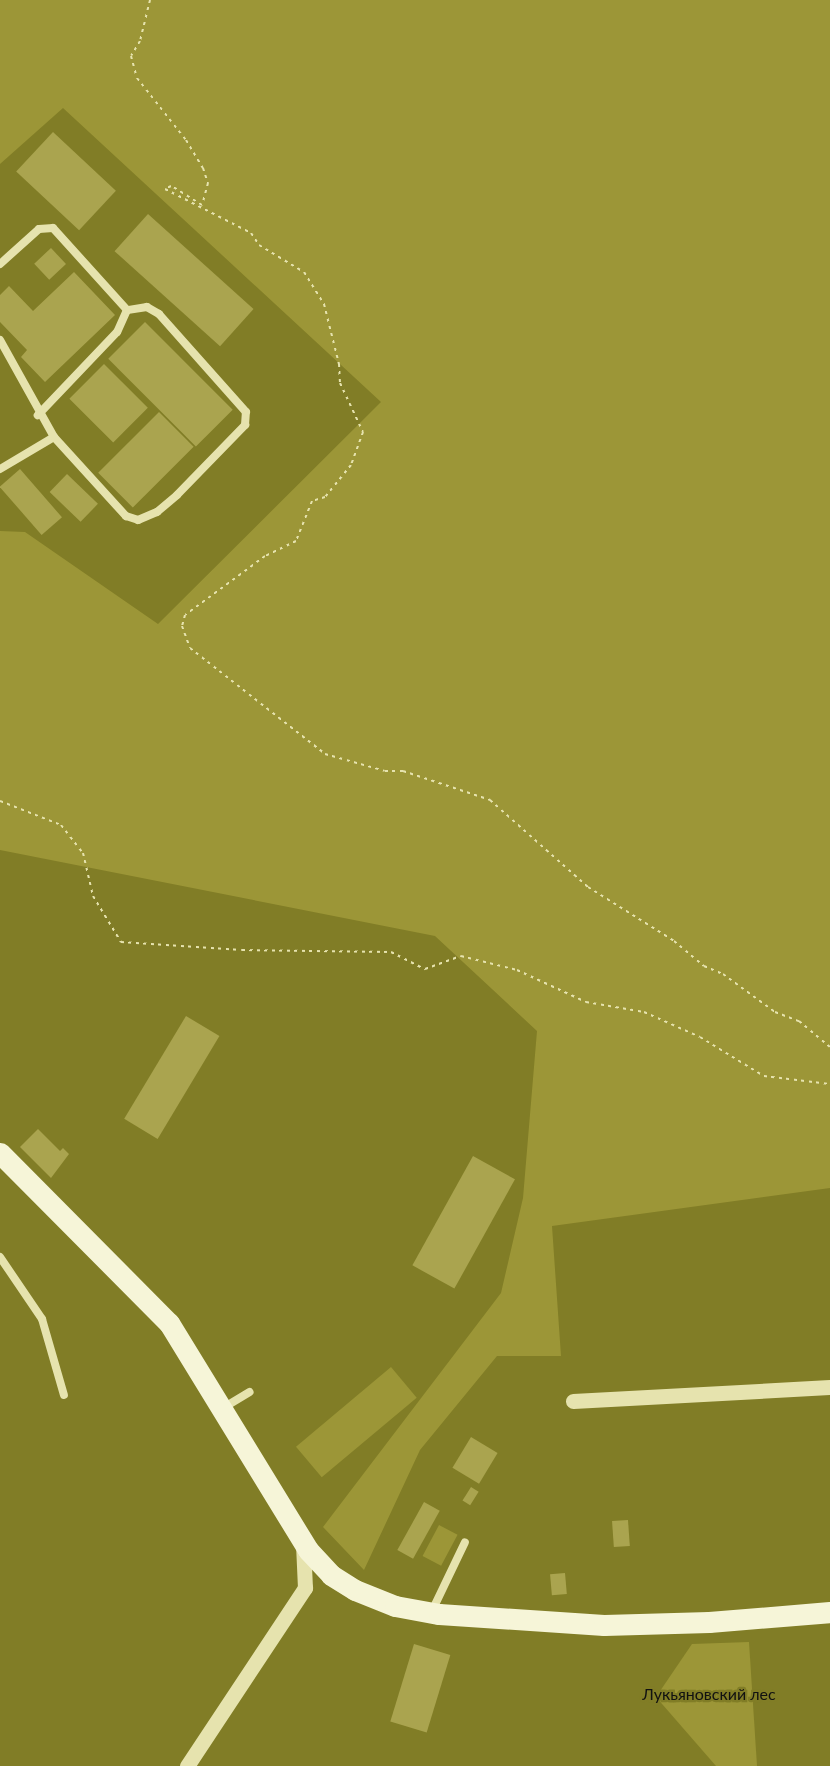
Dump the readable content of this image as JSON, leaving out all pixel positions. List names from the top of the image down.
{
  "parks": ["Лукьяновский лес"]
}
